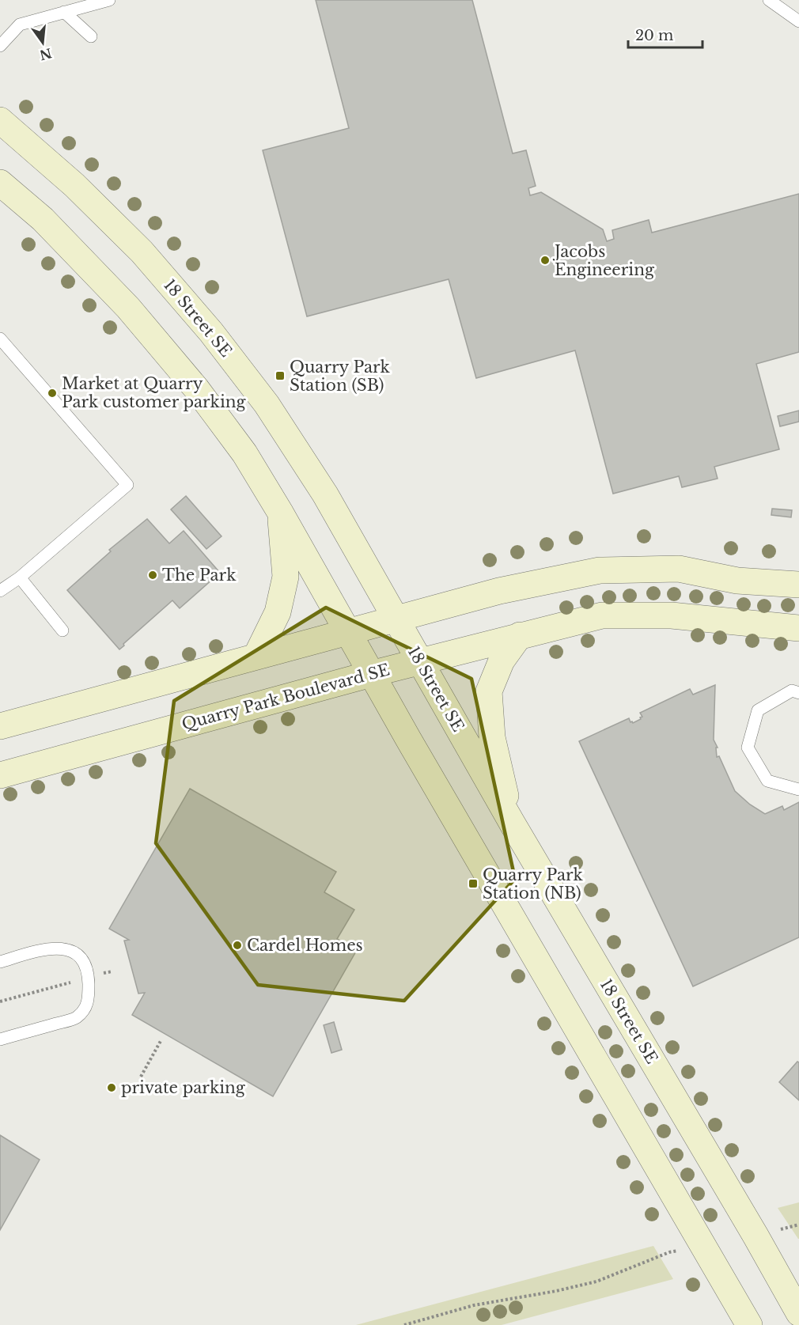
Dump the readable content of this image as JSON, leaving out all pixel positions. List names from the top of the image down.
{
  "streets": {
    "main road": ["18 Street SE", "Quarry Park Boulevard SE"]
  },
  "crossings": [
    ["18 Street SE", "Quarry Park Boulevard SE"]
  ],
  "places": {
    "other": [
      "Jacobs Engineering",
      "Market at Quarry Park customer parking",
      "The Park",
      "Cardel Homes",
      "private parking"
    ],
    "transit": ["Quarry Park Station (SB)", "Quarry Park Station (NB)"]
  },
  "scale_bar": "20 m",
  "north": "bottom"
}
